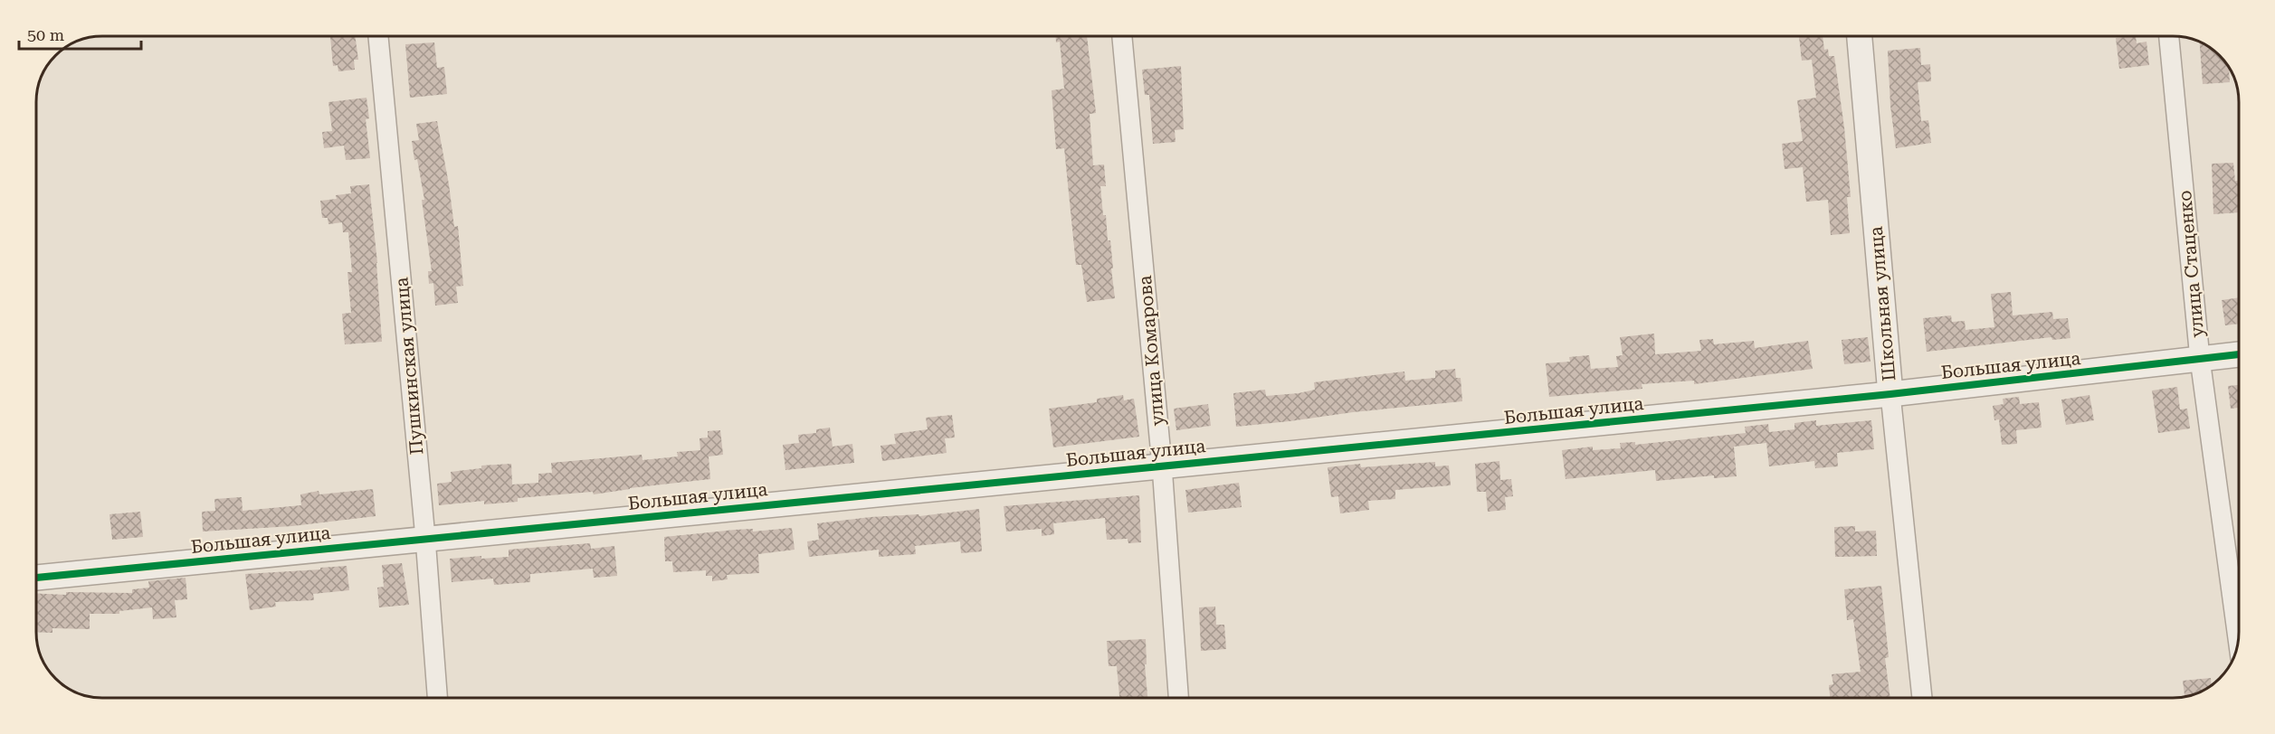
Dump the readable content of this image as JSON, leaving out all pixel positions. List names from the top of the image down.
{
  "streets": {
    "street": [
      "улица Стаценко",
      "Школьная улица",
      "улица Комарова",
      "Большая улица",
      "Пушкинская улица"
    ]
  },
  "crossings": [
    ["улица Стаценко", "Большая улица"],
    ["Школьная улица", "Большая улица"],
    ["улица Комарова", "Большая улица"],
    ["Большая улица", "Пушкинская улица"]
  ],
  "scale_bar": "50 m"
}
